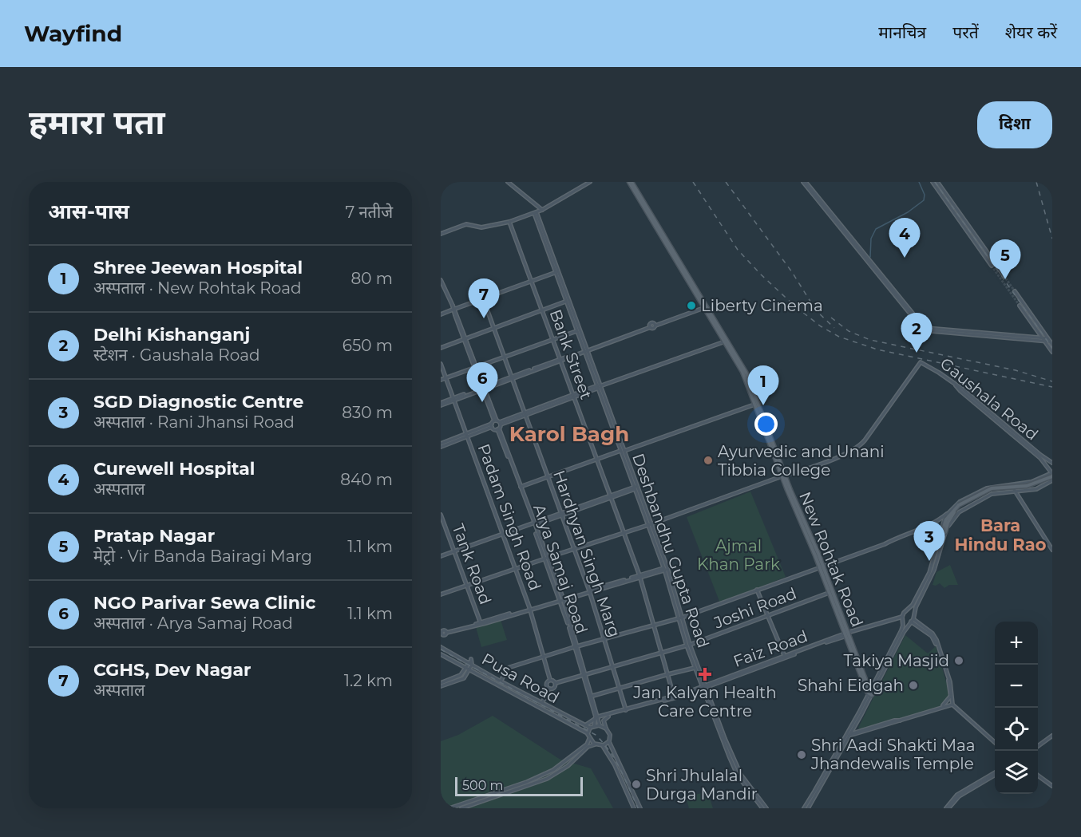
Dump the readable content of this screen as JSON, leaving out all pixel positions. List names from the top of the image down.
{
  "streets": {
    "main road": ["New Rohtak Road"],
    "street": [
      "Bank Street",
      "Gaushala Road",
      "Padam Singh Road",
      "Deshbandhu Gupta Road",
      "Hardhyan Singh Marg",
      "Tank Road",
      "Arya Samaj Road",
      "Joshi Road",
      "Faiz Road",
      "Pusa Road"
    ]
  },
  "crossings": [
    ["Bank Street", "Joshi Road"],
    ["Gaushala Road", "New Rohtak Road"],
    ["Padam Singh Road", "Joshi Road"],
    ["Deshbandhu Gupta Road", "Joshi Road"],
    ["Deshbandhu Gupta Road", "Faiz Road"],
    ["Hardhyan Singh Marg", "Joshi Road"],
    ["New Rohtak Road", "Joshi Road"],
    ["Arya Samaj Road", "Joshi Road"],
    ["Faiz Road", "Pusa Road"]
  ],
  "districts": ["Karol Bagh", "Bara Hindu Rao"],
  "parks": ["Ajmal Khan Park"],
  "places": {
    "other": [
      "Liberty Cinema",
      "Ayurvedic and Unani Tibbia College",
      "Takiya Masjid",
      "Shahi Eidgah",
      "Shri Aadi Shakti Maa Jhandewalis Temple",
      "Shri Jhulalal Durga Mandir"
    ],
    "health": ["Jan Kalyan Health Care Centre"]
  },
  "scale_bar": "500 m",
  "page": {
    "header": "Wayfind",
    "nav": ["मानचित्र", "परतें", "शेयर करें"],
    "title": "हमारा पता",
    "buttons": "दिशा",
    "heading": ["आस-पास", "7 नतीजे"],
    "pins": [
      "4",
      "5",
      "7",
      "2",
      "6",
      "1",
      "3"
    ],
    "list": [
      {
        "mark": "1",
        "name": "Shree Jeewan Hospital",
        "note": "अस्पताल · New Rohtak Road",
        "value": "80 m"
      },
      {
        "mark": "2",
        "name": "Delhi Kishanganj",
        "note": "स्टेशन · Gaushala Road",
        "value": "650 m"
      },
      {
        "mark": "3",
        "name": "SGD Diagnostic Centre",
        "note": "अस्पताल · Rani Jhansi Road",
        "value": "830 m"
      },
      {
        "mark": "4",
        "name": "Curewell Hospital",
        "note": "अस्पताल",
        "value": "840 m"
      },
      {
        "mark": "5",
        "name": "Pratap Nagar",
        "note": "मेट्रो · Vir Banda Bairagi Marg",
        "value": "1.1 km"
      },
      {
        "mark": "6",
        "name": "NGO Parivar Sewa Clinic",
        "note": "अस्पताल · Arya Samaj Road",
        "value": "1.1 km"
      },
      {
        "mark": "7",
        "name": "CGHS, Dev Nagar",
        "note": "अस्पताल",
        "value": "1.2 km"
      }
    ],
    "map_buttons": ["+", "−"],
    "scale": "500 m"
  }
}
